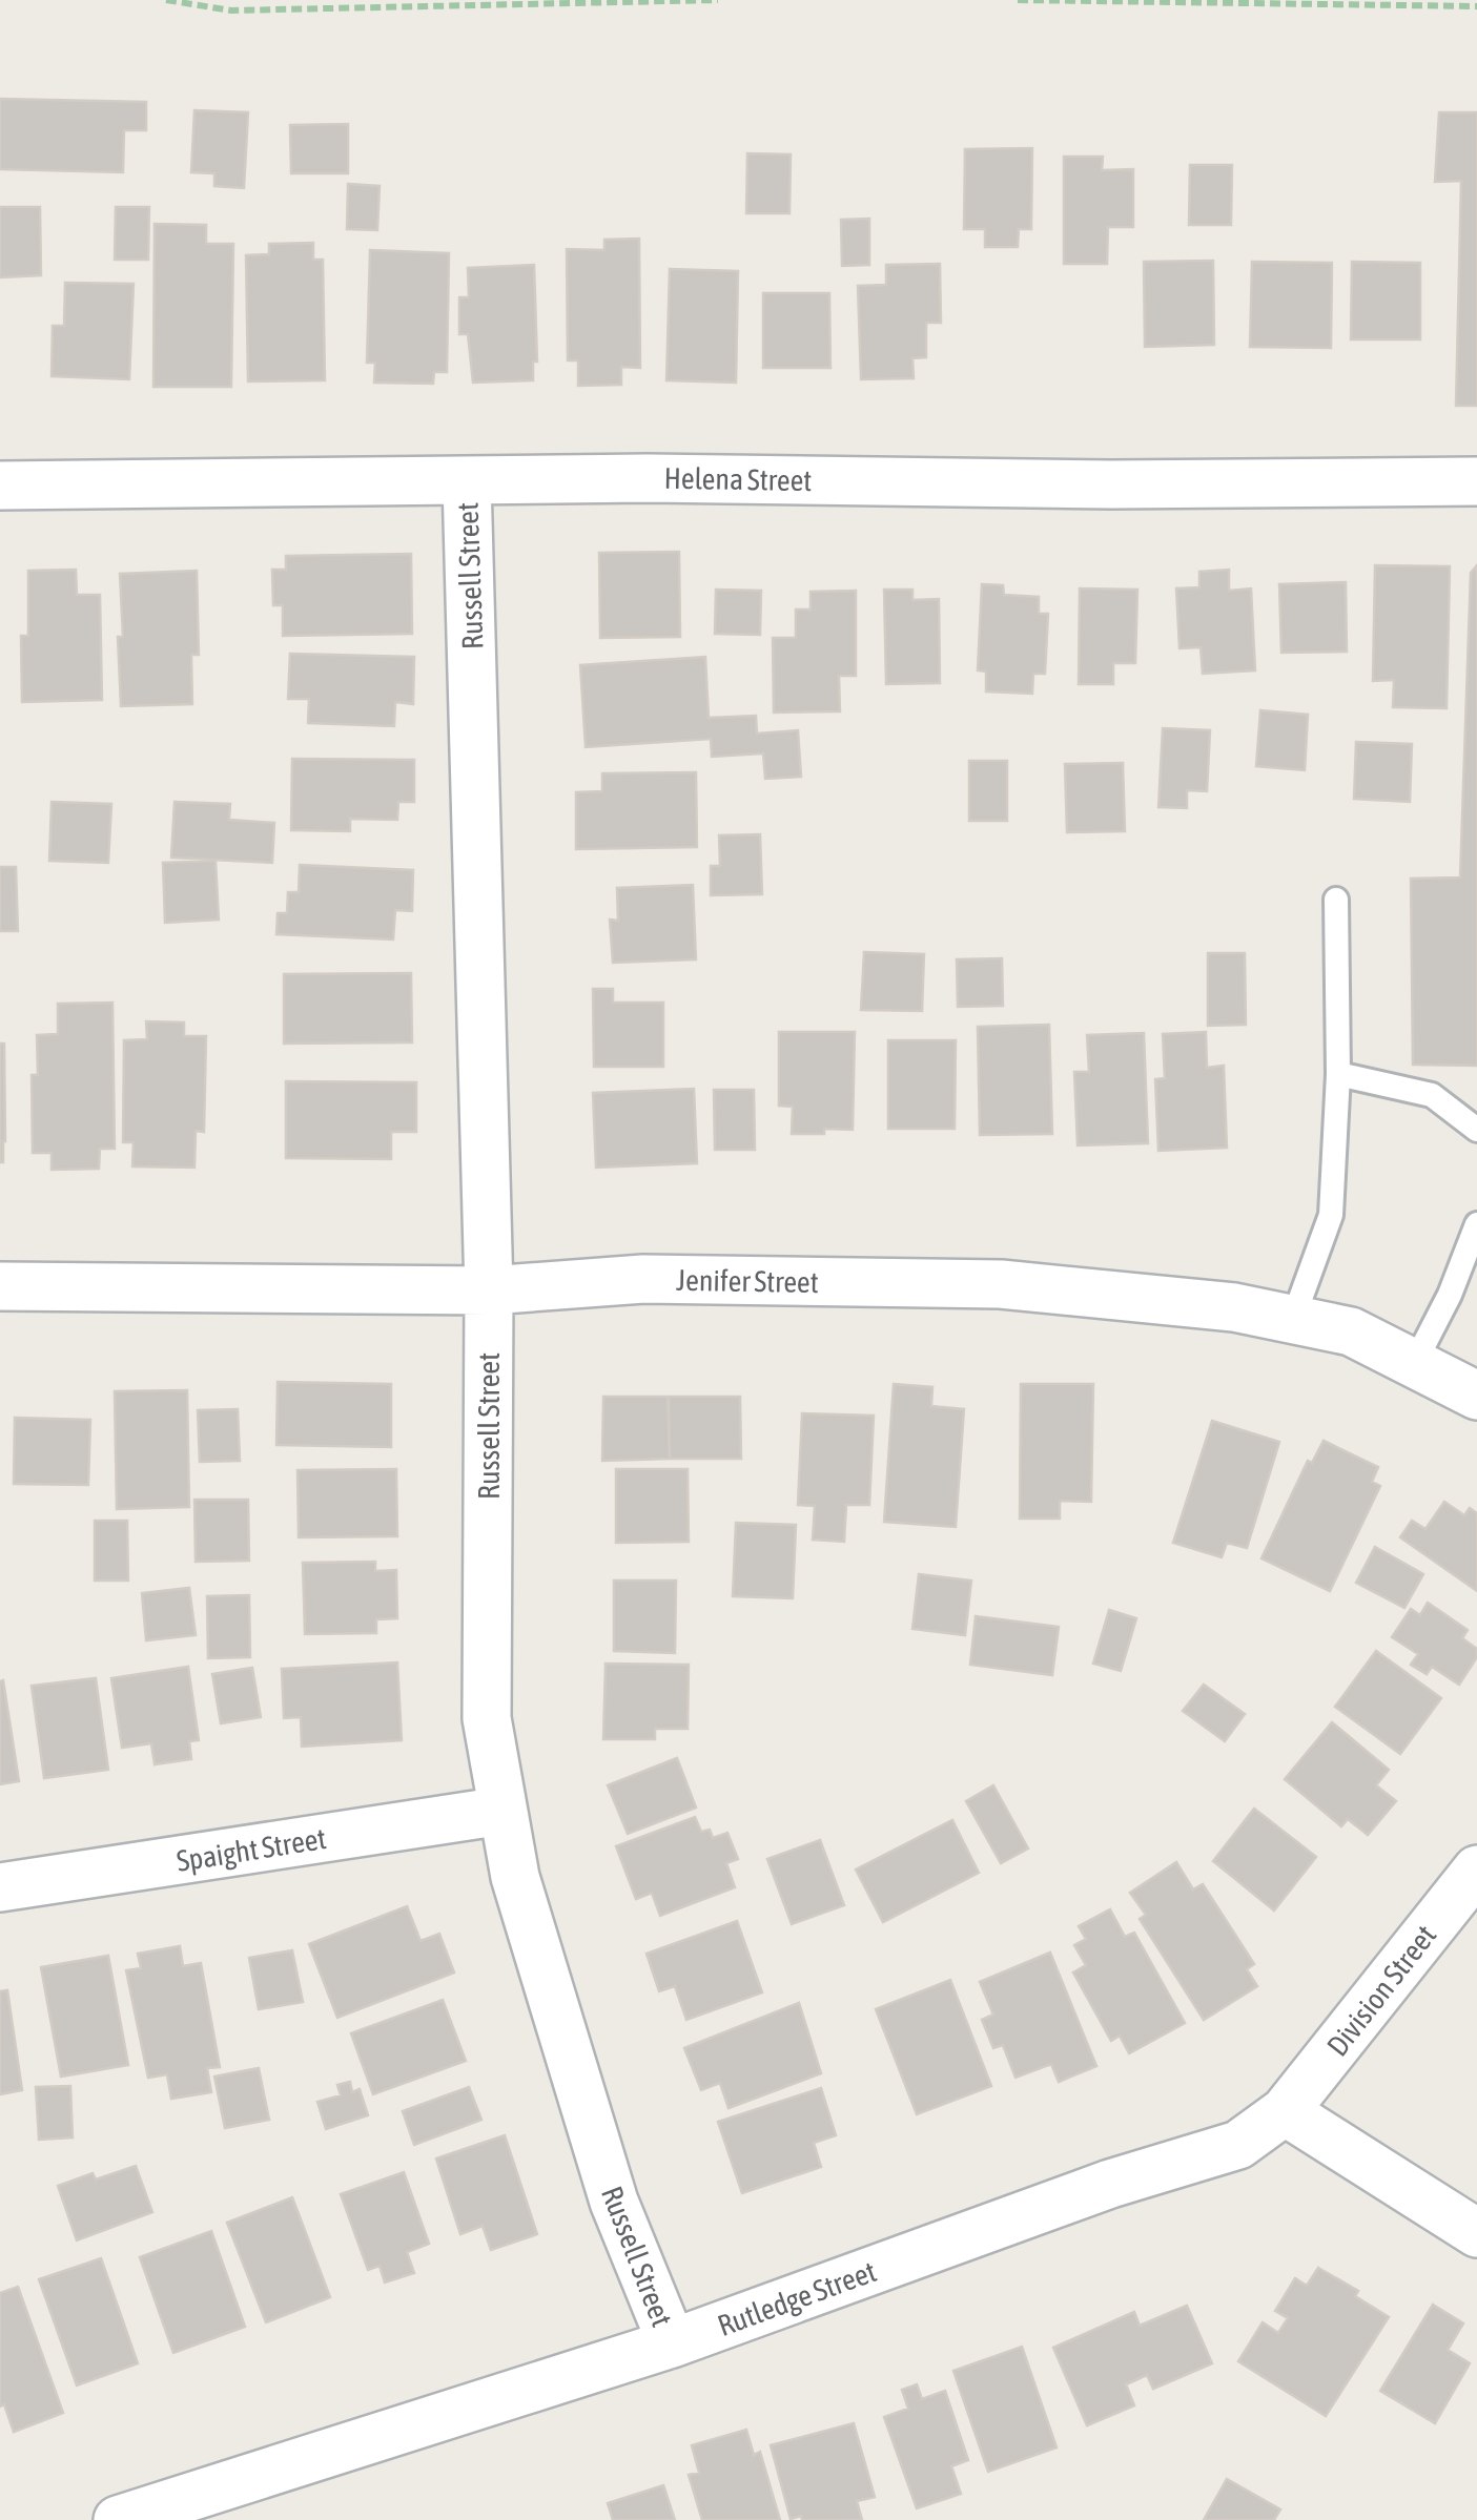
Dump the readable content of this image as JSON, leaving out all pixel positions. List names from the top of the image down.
{
  "streets": {
    "street": [
      "Helena Street",
      "Russell Street",
      "Jenifer Street",
      "Spaight Street",
      "Division Street",
      "Rutledge Street"
    ]
  },
  "crossings": [
    ["Helena Street", "Russell Street"],
    ["Russell Street", "Jenifer Street"],
    ["Russell Street", "Spaight Street"],
    ["Russell Street", "Rutledge Street"],
    ["Division Street", "Rutledge Street"]
  ]
}
